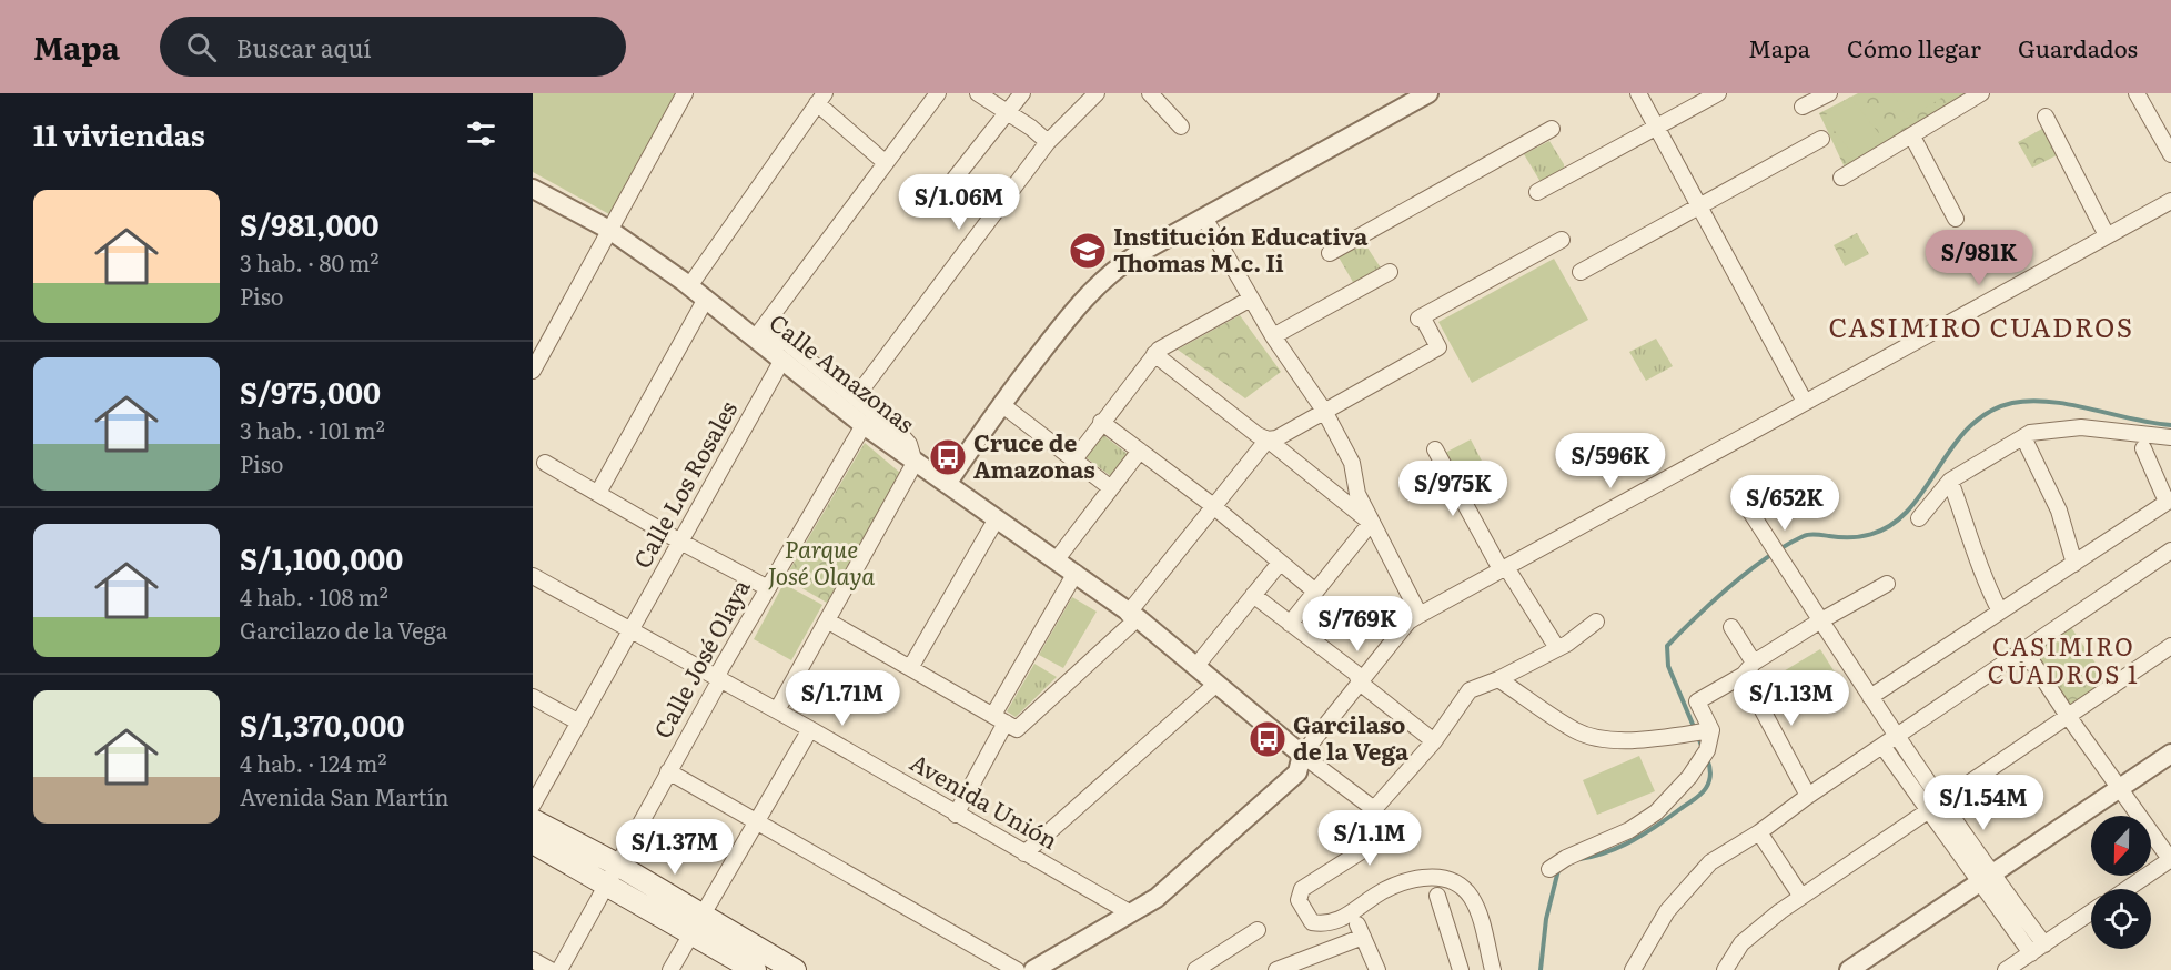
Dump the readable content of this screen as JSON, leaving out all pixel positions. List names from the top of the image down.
{
  "streets": {
    "street": [
      "Calle Amazonas",
      "Calle Los Rosales",
      "Calle José Olaya",
      "Avenida Unión"
    ]
  },
  "crossings": [
    ["Calle Amazonas", "Calle Los Rosales"],
    ["Calle Amazonas", "Calle José Olaya"],
    ["Calle Los Rosales", "Avenida Unión"],
    ["Calle José Olaya", "Avenida Unión"]
  ],
  "districts": ["CASIMIRO CUADROS", "CASIMIRO CUADROS 1"],
  "parks": ["Parque José Olaya"],
  "places": {
    "school or university": ["Institución Educativa Thomas M.c. Ii"],
    "bus stop": ["Cruce de Amazonas", "Garcilaso de la Vega"]
  },
  "north": "bottom",
  "page": {
    "header": "Mapa",
    "search": "Buscar aquí",
    "nav": ["Mapa", "Cómo llegar", "Guardados"],
    "heading": "11 viviendas",
    "list": [
      {
        "name": "S/981,000",
        "note": "3 hab. · 80 m² · Piso"
      },
      {
        "name": "S/975,000",
        "note": "3 hab. · 101 m² · Piso"
      },
      {
        "name": "S/1,100,000",
        "note": "4 hab. · 108 m² · Garcilazo de la Vega"
      },
      {
        "name": "S/1,370,000",
        "note": "4 hab. · 124 m² · Avenida San Martín"
      }
    ],
    "price": [
      "S/1.06M",
      "S/981K",
      "S/596K",
      "S/975K",
      "S/652K",
      "S/769K",
      "S/1.71M",
      "S/1.13M",
      "S/1.54M",
      "S/1.1M",
      "S/1.37M"
    ]
  }
}
